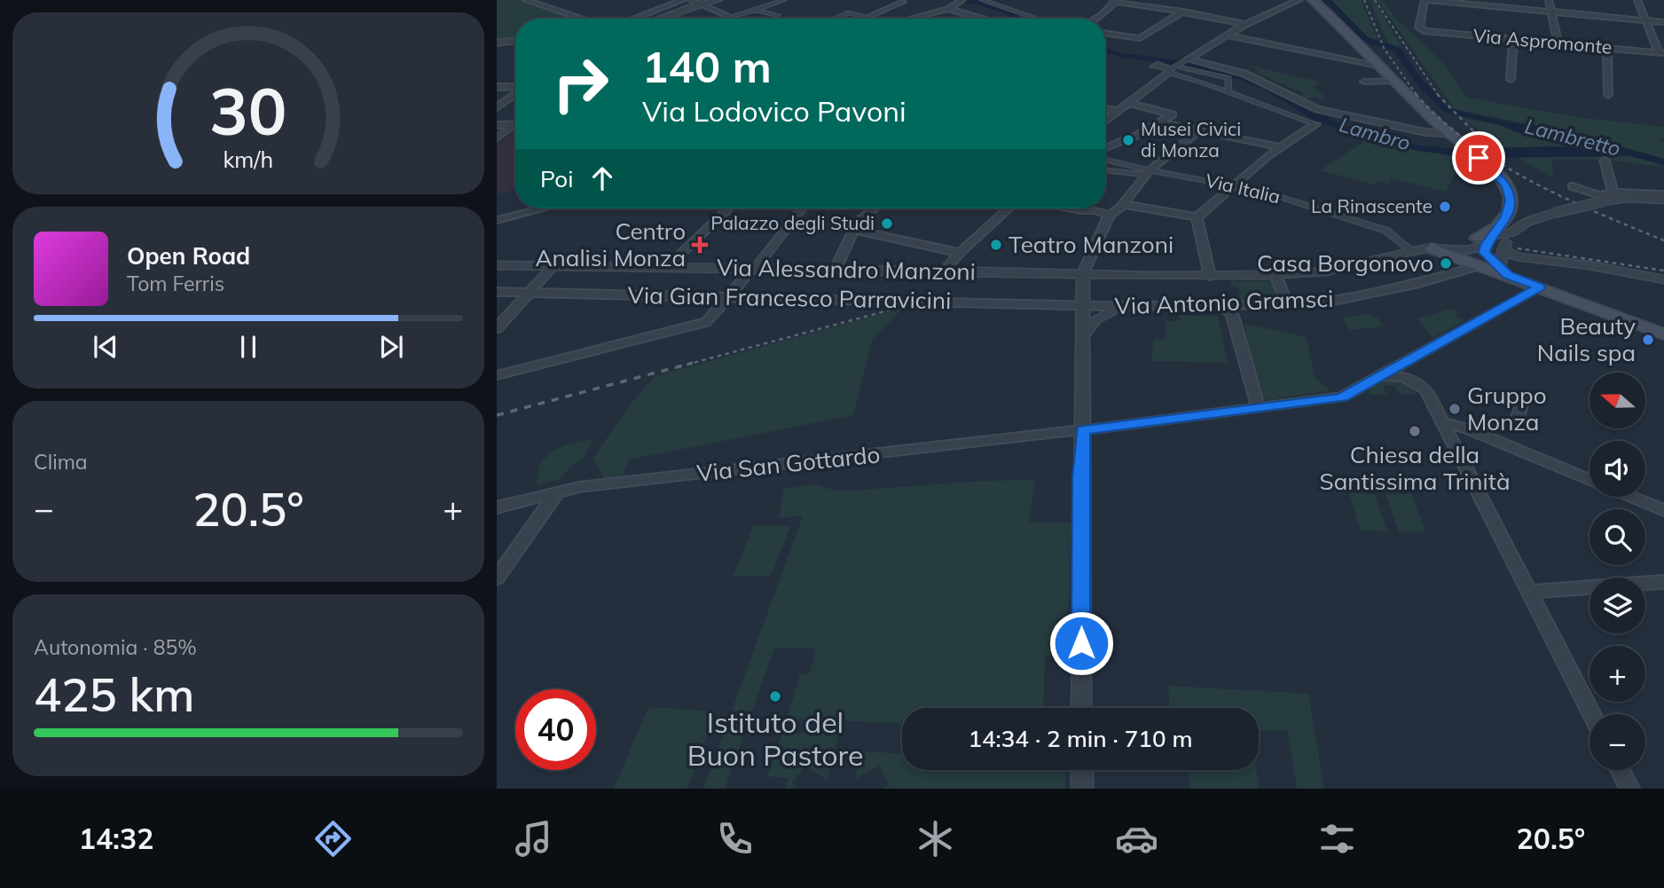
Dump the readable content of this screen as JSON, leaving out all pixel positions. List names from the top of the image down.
{
  "streets": {
    "street": [
      "Via Aspromonte",
      "Via Italia",
      "Via Alessandro Manzoni",
      "Via Gian Francesco Parravicini",
      "Via Antonio Gramsci",
      "Via San Gottardo"
    ]
  },
  "crossings": [
    ["Via Italia", "Via Alessandro Manzoni"],
    ["Via Gian Francesco Parravicini", "Via Antonio Gramsci"]
  ],
  "water": ["Lambro", "Lambretto"],
  "places": {
    "other": [
      "Musei Civici di Monza",
      "La Rinascente",
      "Palazzo degli Studi",
      "Teatro Manzoni",
      "Casa Borgonovo",
      "Beauty Nails spa",
      "Gruppo Monza",
      "Chiesa della Santissima Trinità",
      "Istituto del Buon Pastore"
    ],
    "health": ["Centro Analisi Monza"]
  },
  "north": "left",
  "page": {
    "turn": ["140 m", "Via Lodovico Pavoni"],
    "then": "Poi",
    "song": ["Open Road", "Tom Ferris"],
    "map_buttons": ["+", "−"],
    "tile": [
      "Clima",
      ["Autonomia · 85%", "425 km"]
    ],
    "heat": ["−", "20.5°", "+"],
    "limit": "40",
    "trip": "14:34 · 2 min · 710 m",
    "tabs": ["14:32", "20.5°"],
    "gauge": ["30", "km/h"]
  }
}
